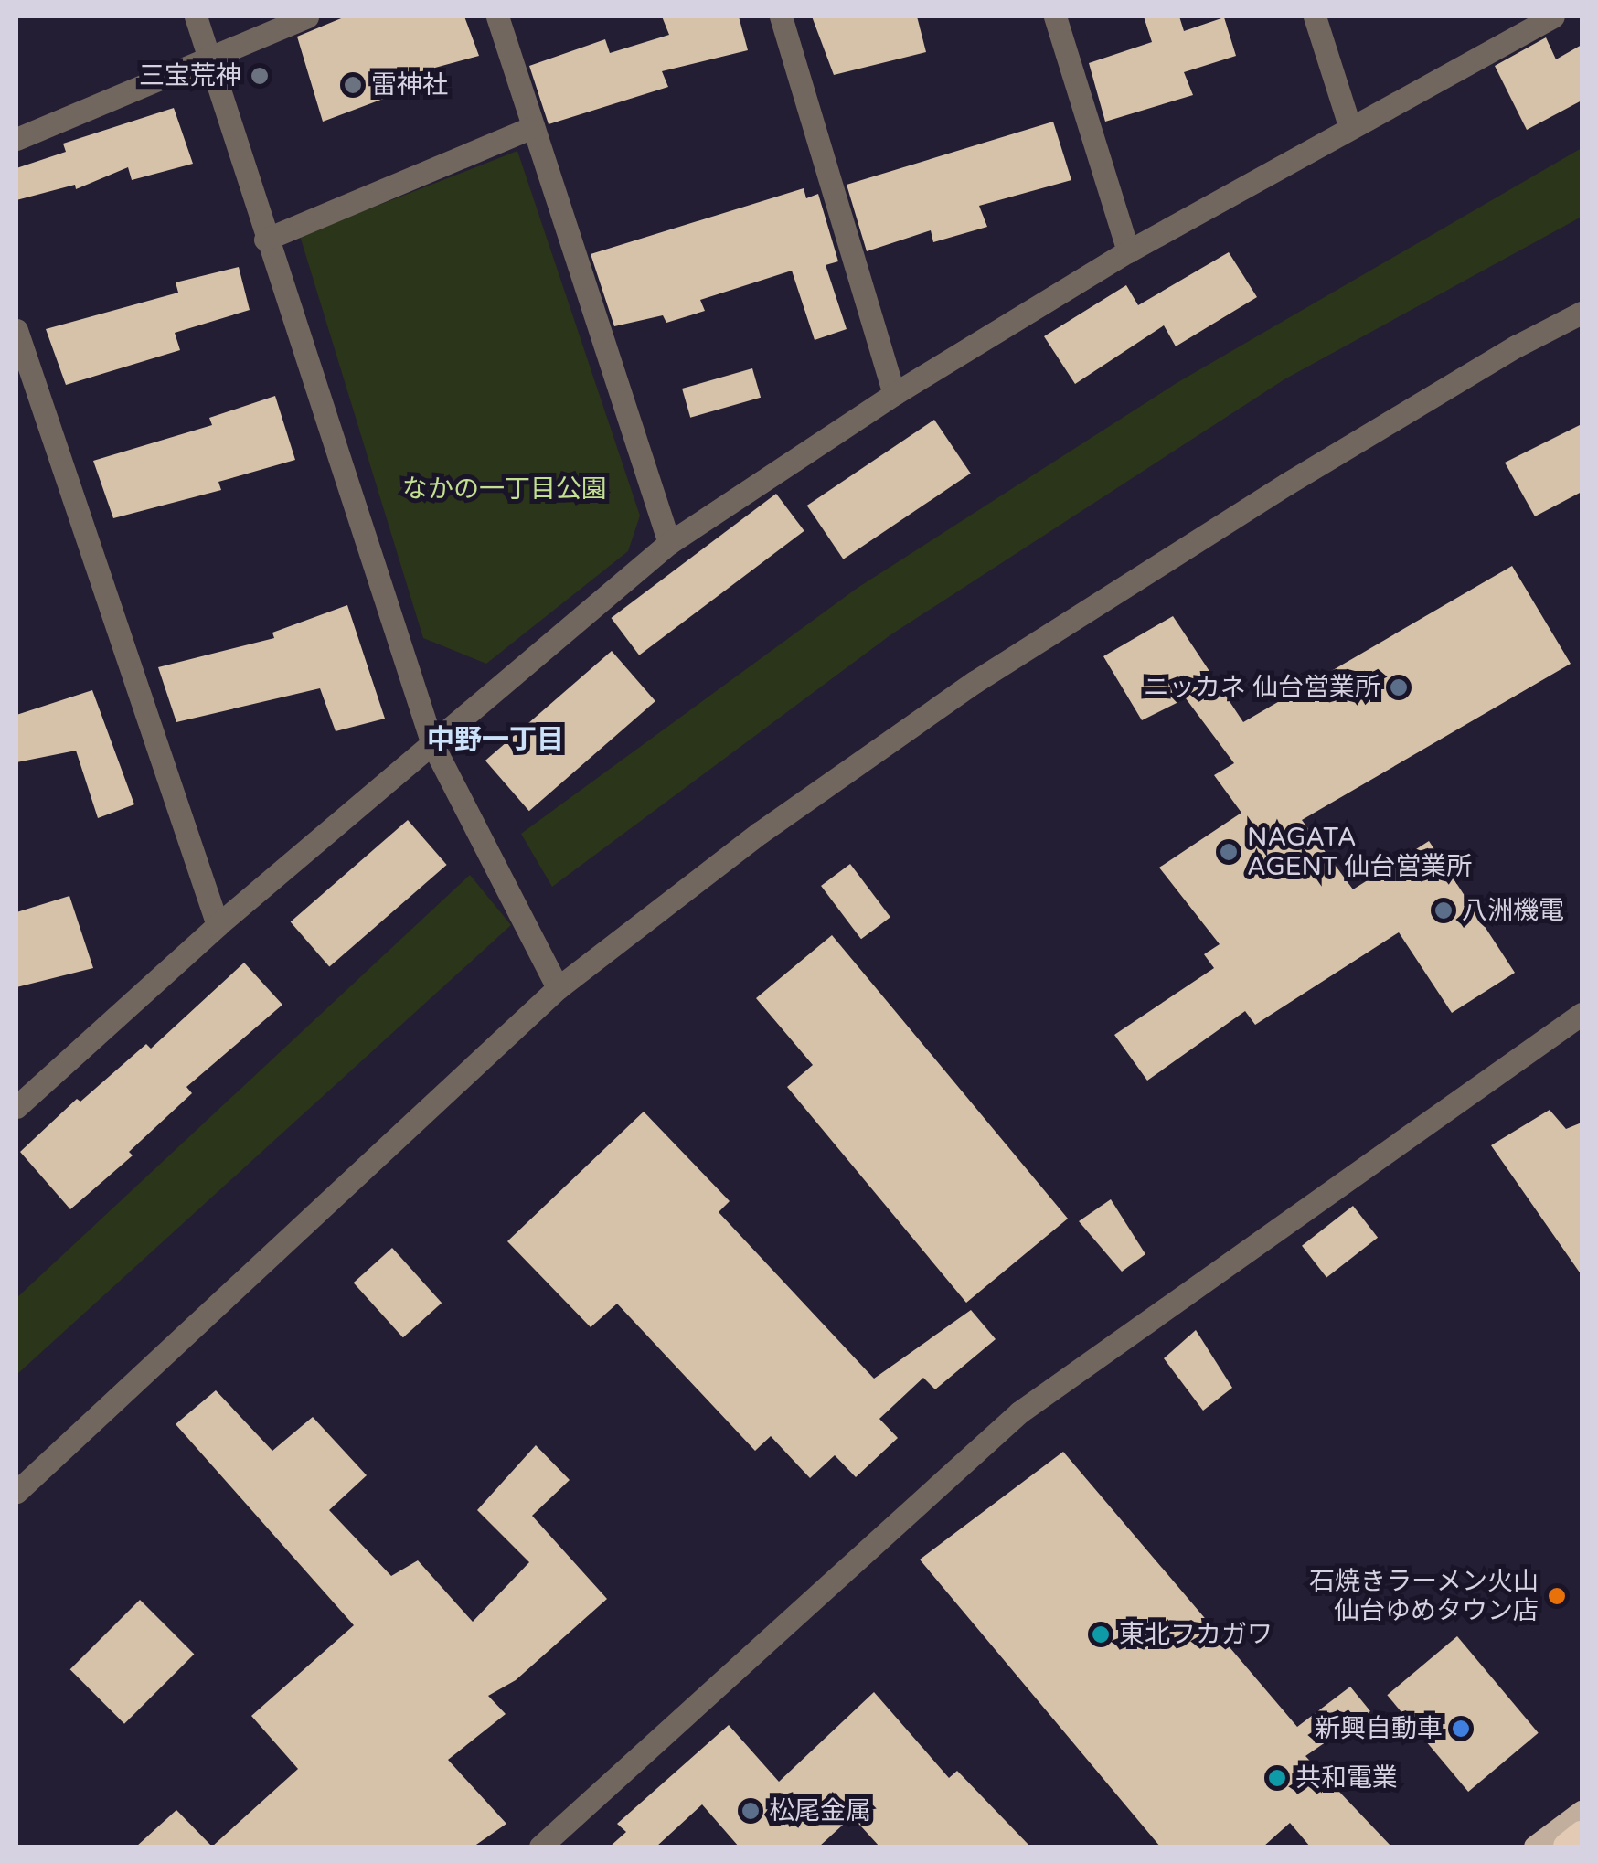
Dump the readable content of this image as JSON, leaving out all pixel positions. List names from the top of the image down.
{
  "districts": ["中野一丁目"],
  "parks": ["なかの一丁目公園"],
  "places": [
    "三宝荒神",
    "雷神社",
    "ニッカネ 仙台営業所",
    "NAGATA AGENT 仙台営業所",
    "八洲機電",
    "石焼きラーメン火山 仙台ゆめタウン店",
    "東北フカガワ",
    "新興自動車",
    "共和電業",
    "松尾金属"
  ]
}
